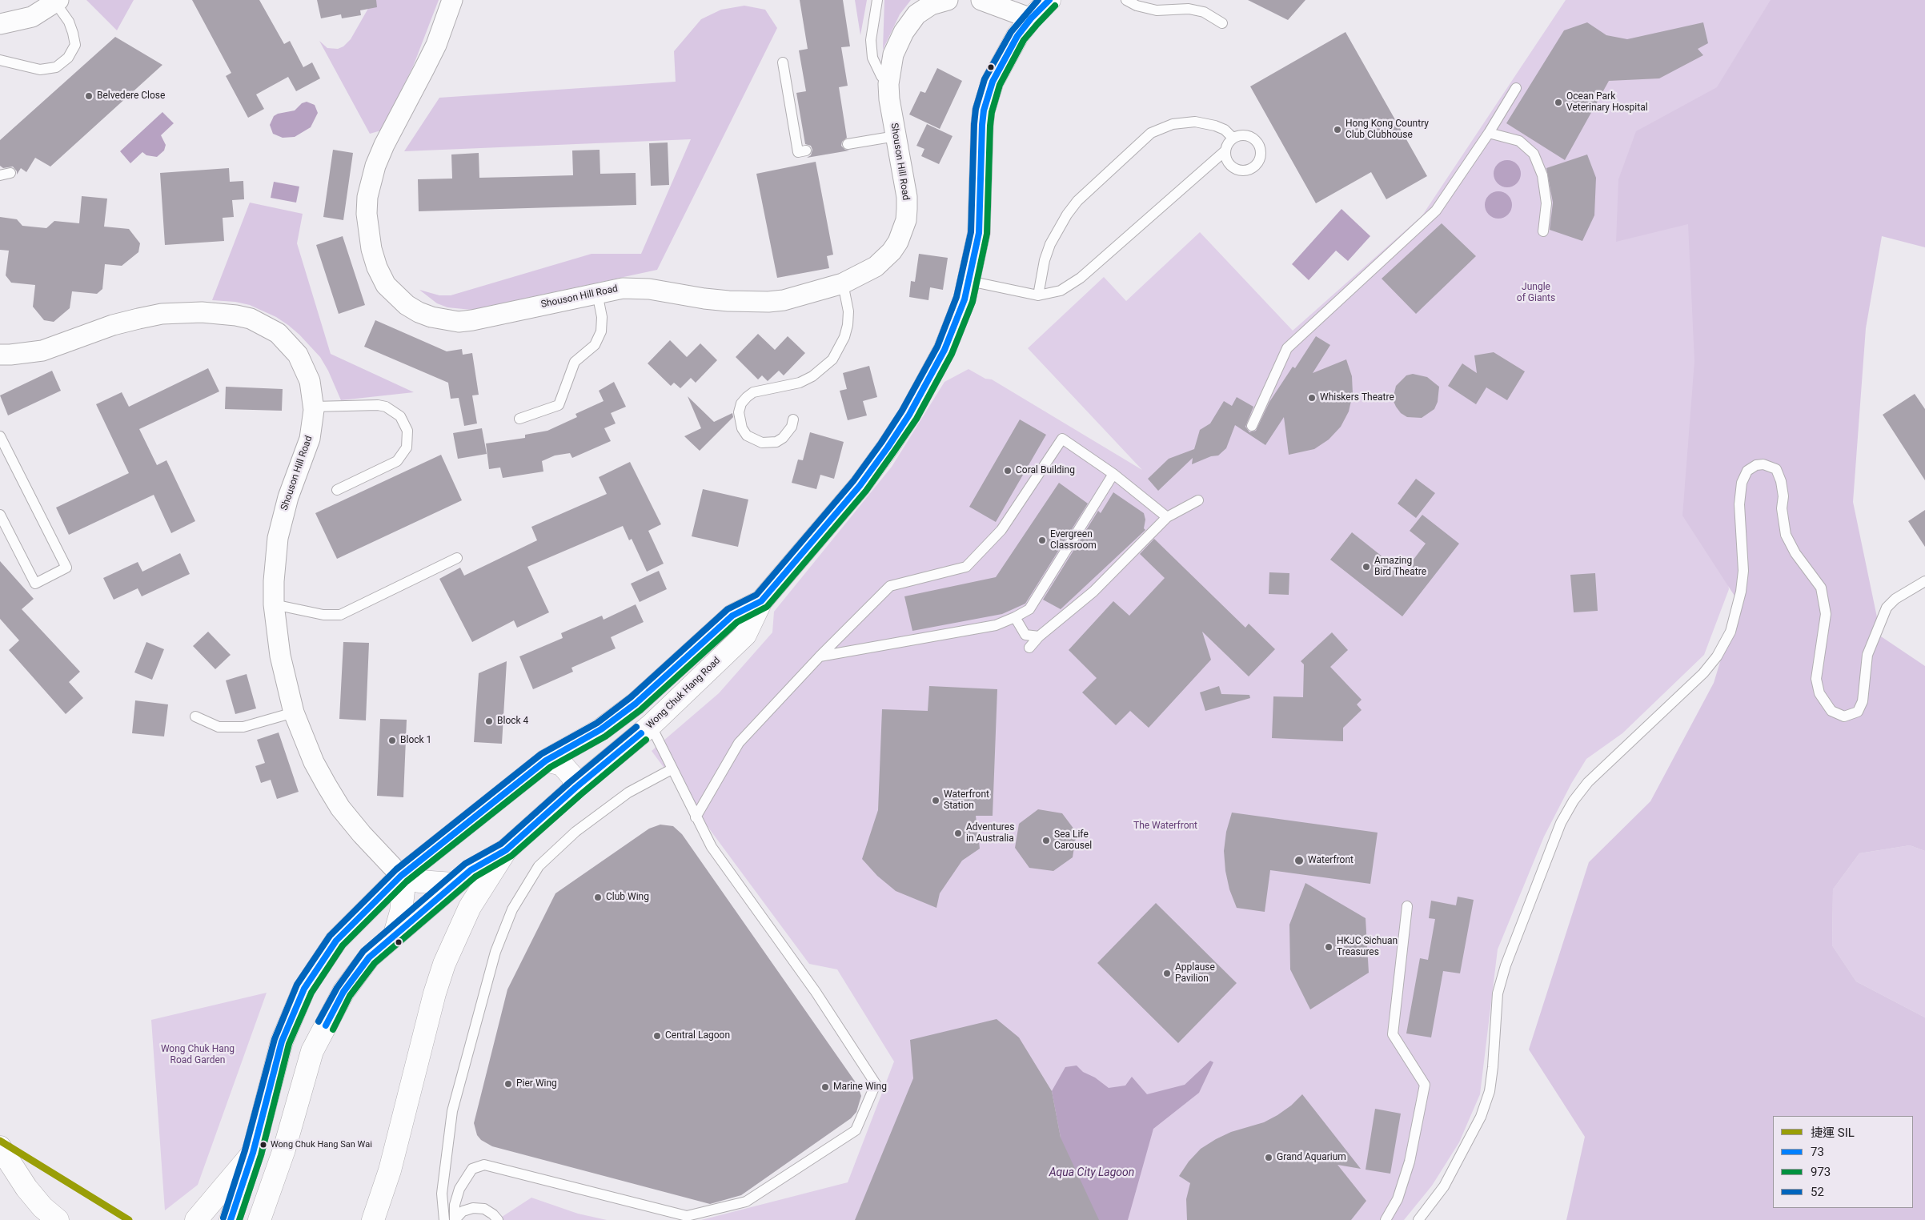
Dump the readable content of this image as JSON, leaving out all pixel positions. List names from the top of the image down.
{
  "streets": {
    "main road": ["Wong Chuk Hang Road"],
    "street": ["Shouson Hill Road"]
  },
  "crossings": [
    ["Shouson Hill Road", "Wong Chuk Hang Road"]
  ],
  "water": ["Aqua City Lagoon"],
  "parks": ["Jungle of Giants", "The Waterfront", "Wong Chuk Hang Road Garden"],
  "places": [
    "Belvedere Close",
    "Ocean Park Veterinary Hospital",
    "Hong Kong Country Club Clubhouse",
    "Whiskers Theatre",
    "Coral Building",
    "Evergreen Classroom",
    "Amazing Bird Theatre",
    "Block 4",
    "Block 1",
    "Waterfront Station",
    "Adventures in Australia",
    "Sea Life Carousel",
    "Waterfront",
    "Club Wing",
    "HKJC Sichuan Treasures",
    "Applause Pavilion",
    "Central Lagoon",
    "Pier Wing",
    "Marine Wing",
    "Wong Chuk Hang San Wai",
    "Grand Aquarium"
  ],
  "lines": [
    "transit line 73",
    "transit line 52",
    "transit line 973",
    "metro line SIL"
  ],
  "legend": [
    "捷運 SIL",
    "73",
    "973",
    "52"
  ]
}
